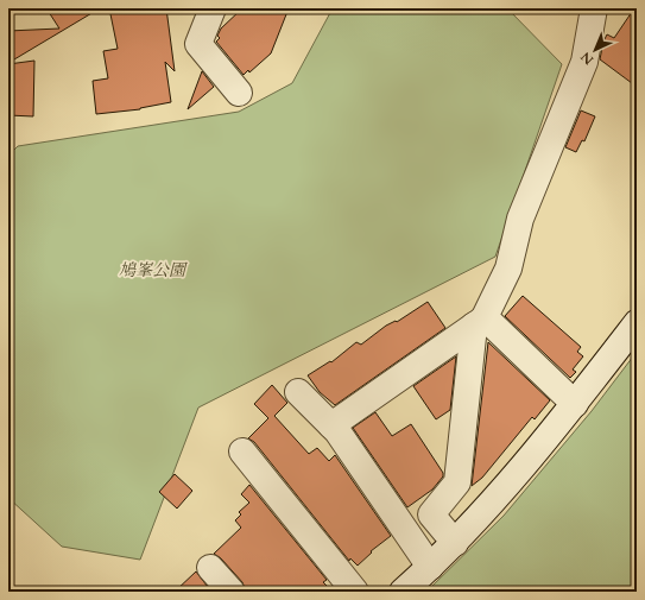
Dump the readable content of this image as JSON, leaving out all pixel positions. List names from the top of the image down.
{
  "parks": ["鳩峯公園"],
  "north": "bottom left"
}
